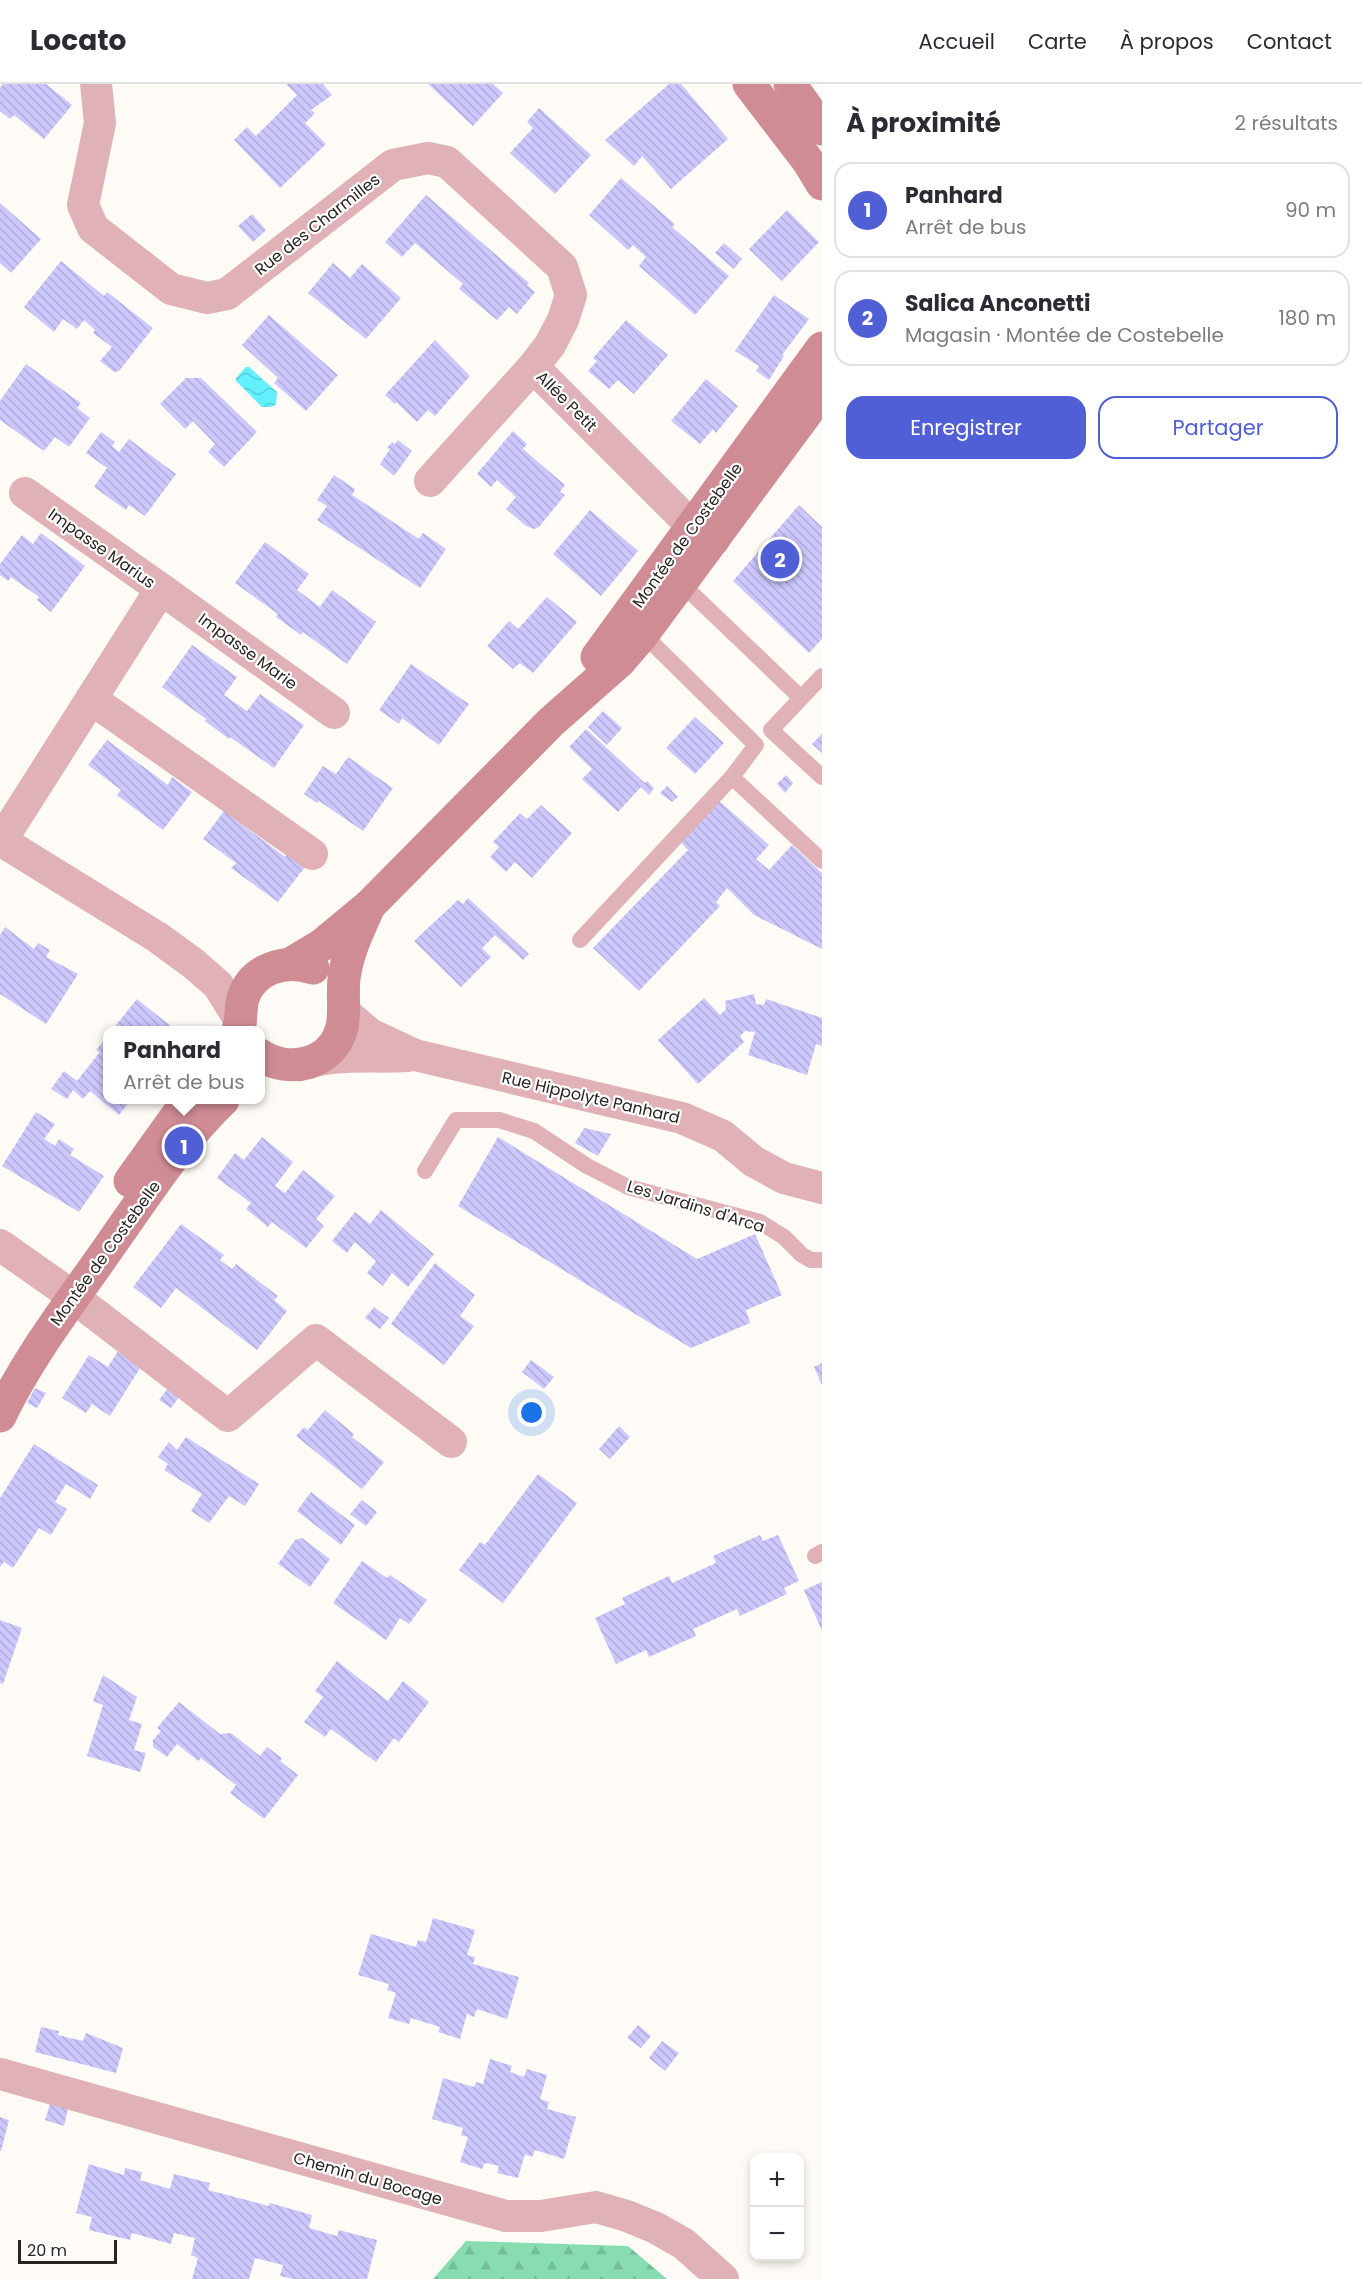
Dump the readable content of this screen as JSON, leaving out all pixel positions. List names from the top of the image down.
{
  "streets": {
    "main road": ["Montée de Costebelle"],
    "street": [
      "Rue des Charmilles",
      "Allée Petit",
      "Impasse Marius",
      "Impasse Marie",
      "Rue Hippolyte Panhard",
      "Chemin du Bocage"
    ],
    "lane": ["Les Jardins d'Arca"]
  },
  "crossings": [
    ["Rue des Charmilles", "Allée Petit"],
    ["Allée Petit", "Montée de Costebelle"],
    ["Montée de Costebelle", "Rue Hippolyte Panhard"],
    ["Impasse Marius", "Impasse Marie"]
  ],
  "scale_bar": "20 m",
  "page": {
    "header": "Locato",
    "nav": [
      "Accueil",
      "Carte",
      "À propos",
      "Contact"
    ],
    "heading": ["À proximité", "2 résultats"],
    "list": [
      {
        "mark": "1",
        "name": "Panhard",
        "note": "Arrêt de bus",
        "value": "90 m"
      },
      {
        "mark": "2",
        "name": "Salica Anconetti",
        "note": "Magasin · Montée de Costebelle",
        "value": "180 m"
      }
    ],
    "buttons": ["Enregistrer", "Partager"],
    "pins": ["2", "1"],
    "popup": ["Panhard", "Arrêt de bus"],
    "map_buttons": ["+", "−"],
    "scale": "20 m"
  }
}
